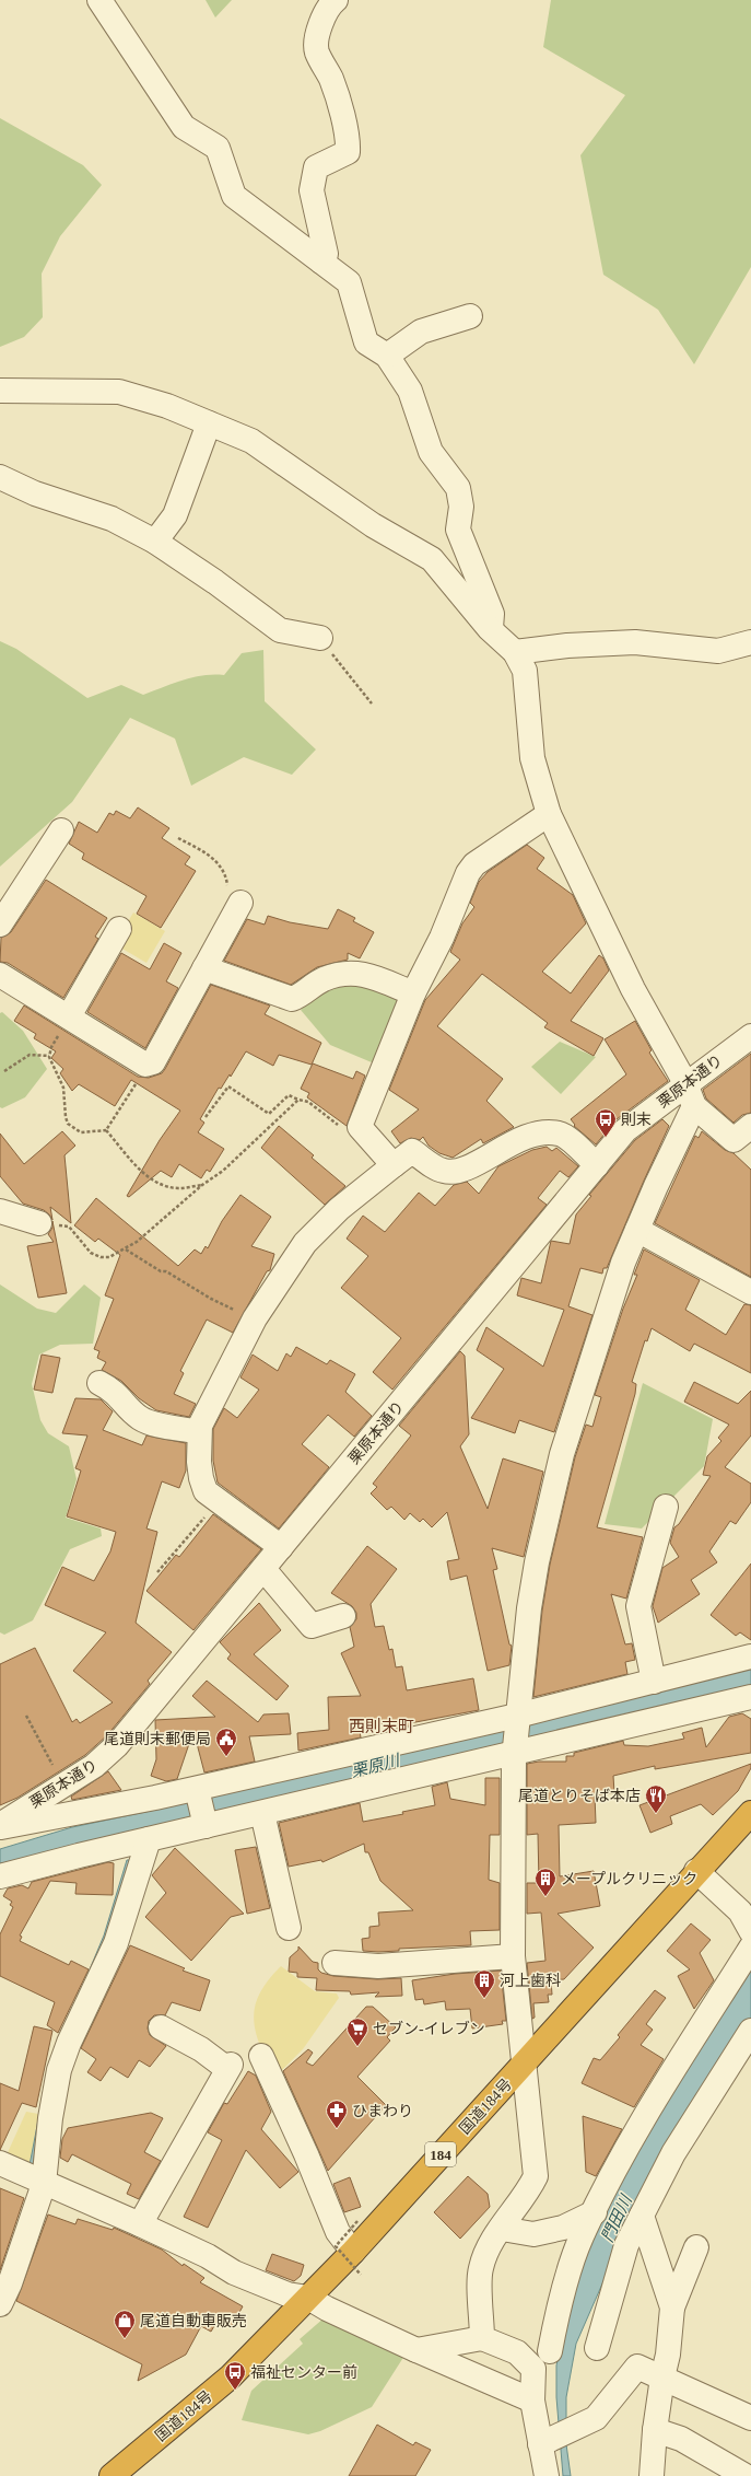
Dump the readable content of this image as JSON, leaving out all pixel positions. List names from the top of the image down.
{
  "streets": {
    "highway": ["国道184号", "184"],
    "street": ["栗原本通り"]
  },
  "districts": ["西則末町"],
  "water": ["栗原川", "門田川"],
  "places": {
    "bus stop": ["則末", "福祉センター前"],
    "public building": ["尾道則末郵便局"],
    "restaurant": ["尾道とりそば本店"],
    "building": ["メープルクリニック", "河上歯科"],
    "supermarket": ["セブン-イレブン"],
    "pharmacy": ["ひまわり"],
    "shop": ["尾道自動車販売"]
  }
}
